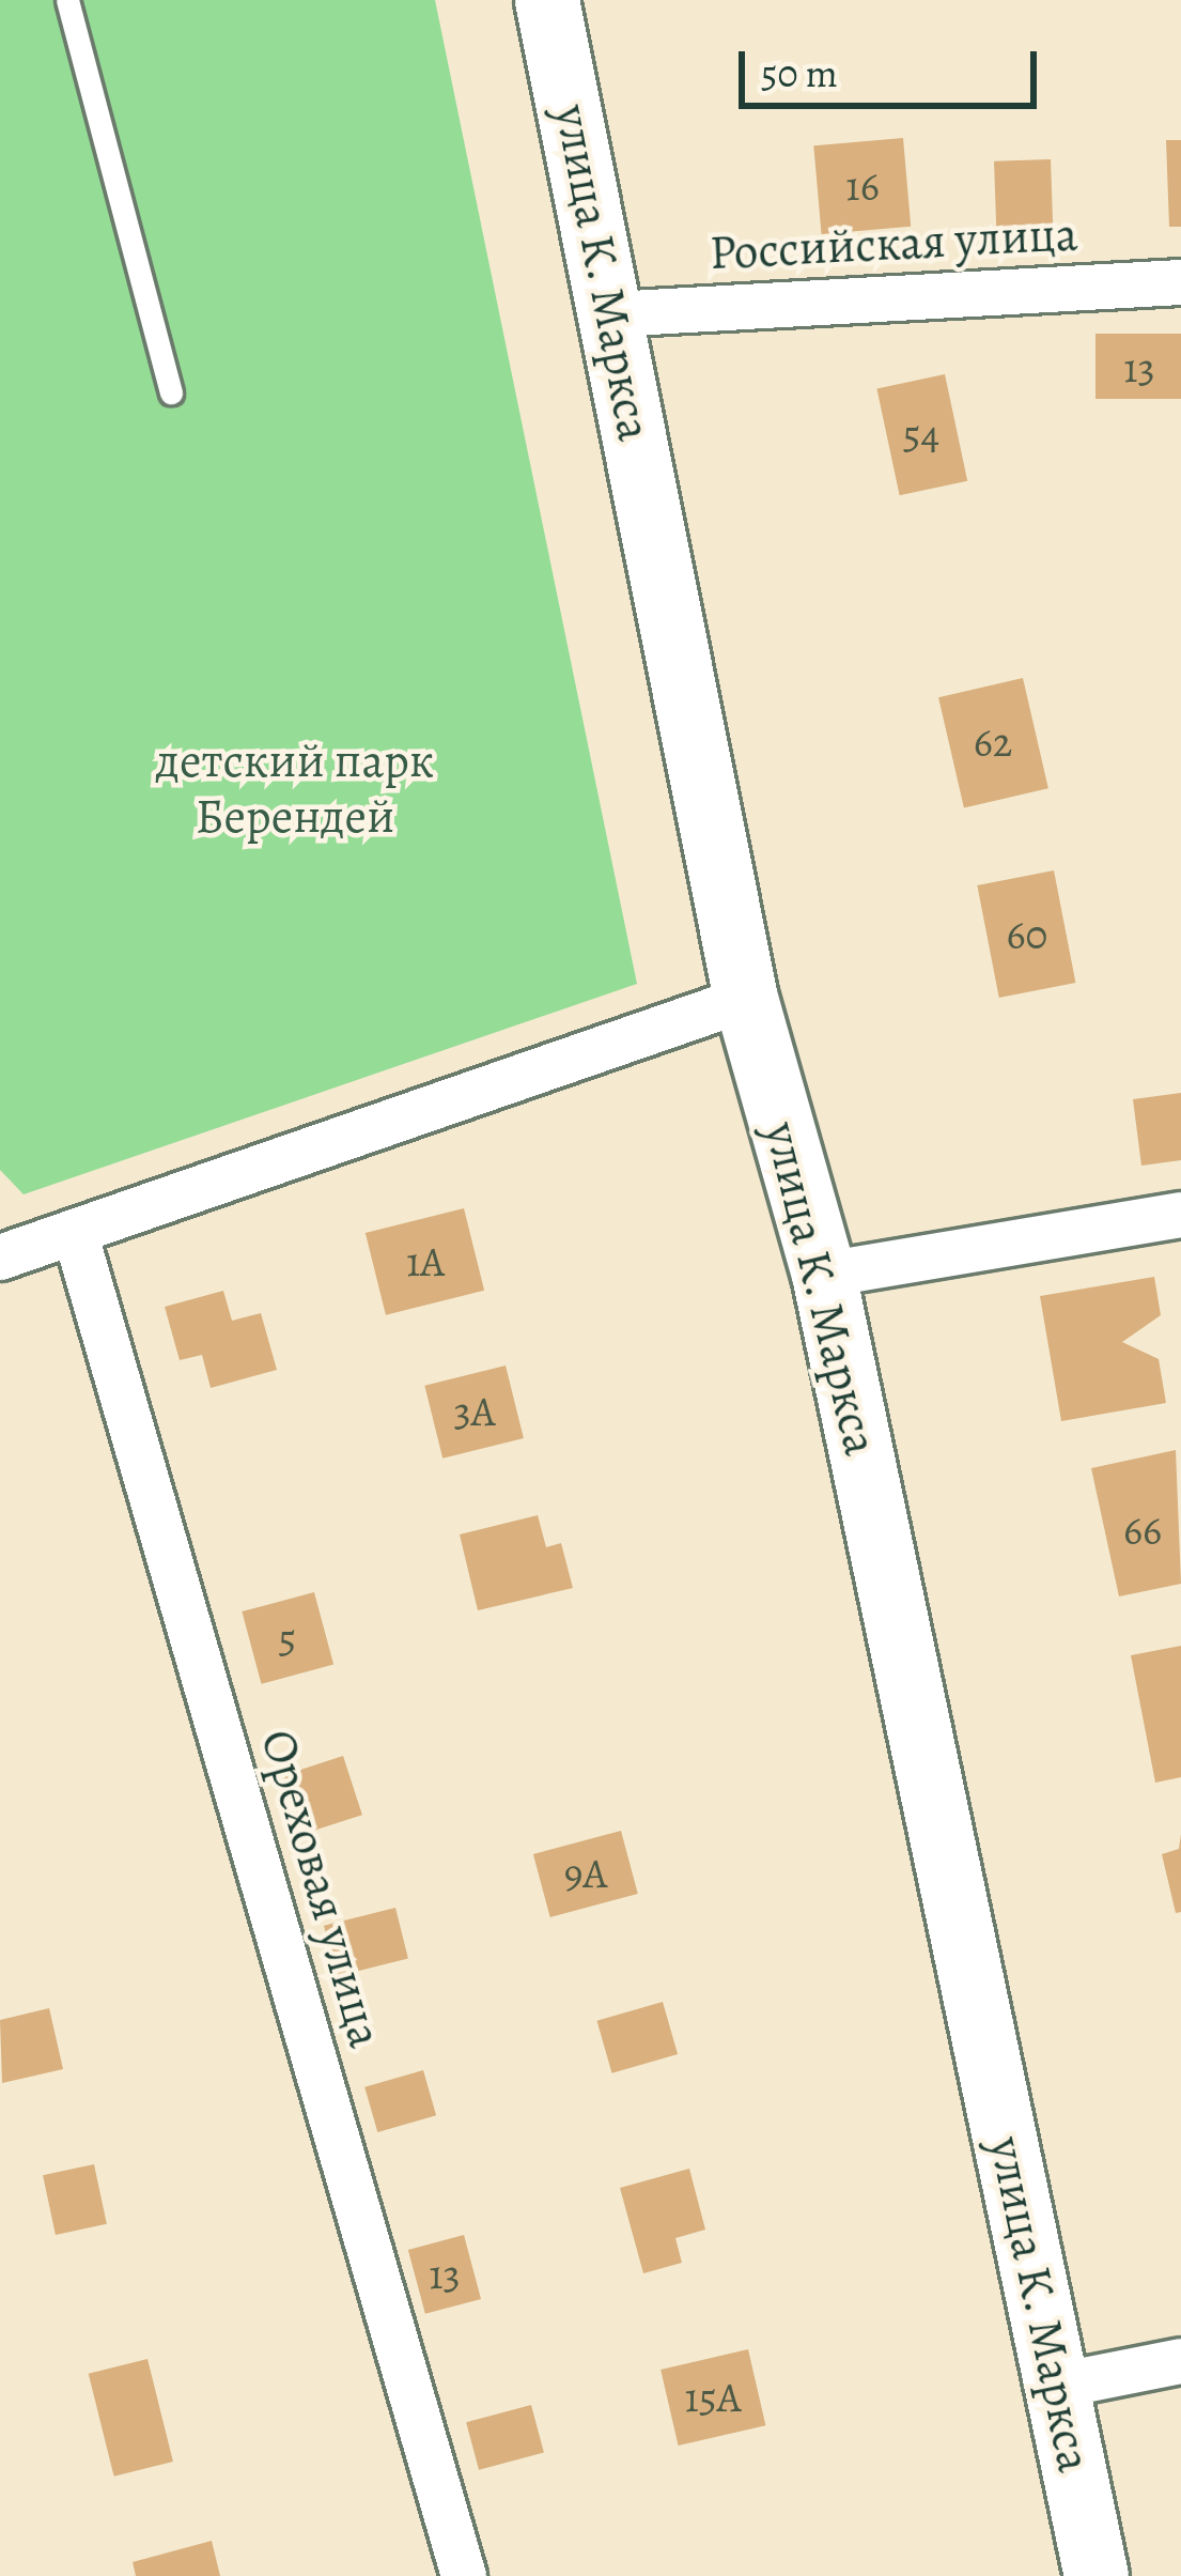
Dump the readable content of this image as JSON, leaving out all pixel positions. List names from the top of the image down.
{
  "streets": {
    "main road": ["улица К. Маркса"],
    "street": ["Российская улица", "Ореховая улица"]
  },
  "crossings": [
    ["Российская улица", "улица К. Маркса"]
  ],
  "parks": ["детский парк Берендей"],
  "house_numbers": [
    "16",
    "13",
    "54",
    "62",
    "60",
    "1А",
    "3А",
    "66",
    "5",
    "9А",
    "13",
    "15А"
  ],
  "scale_bar": "50 m"
}
